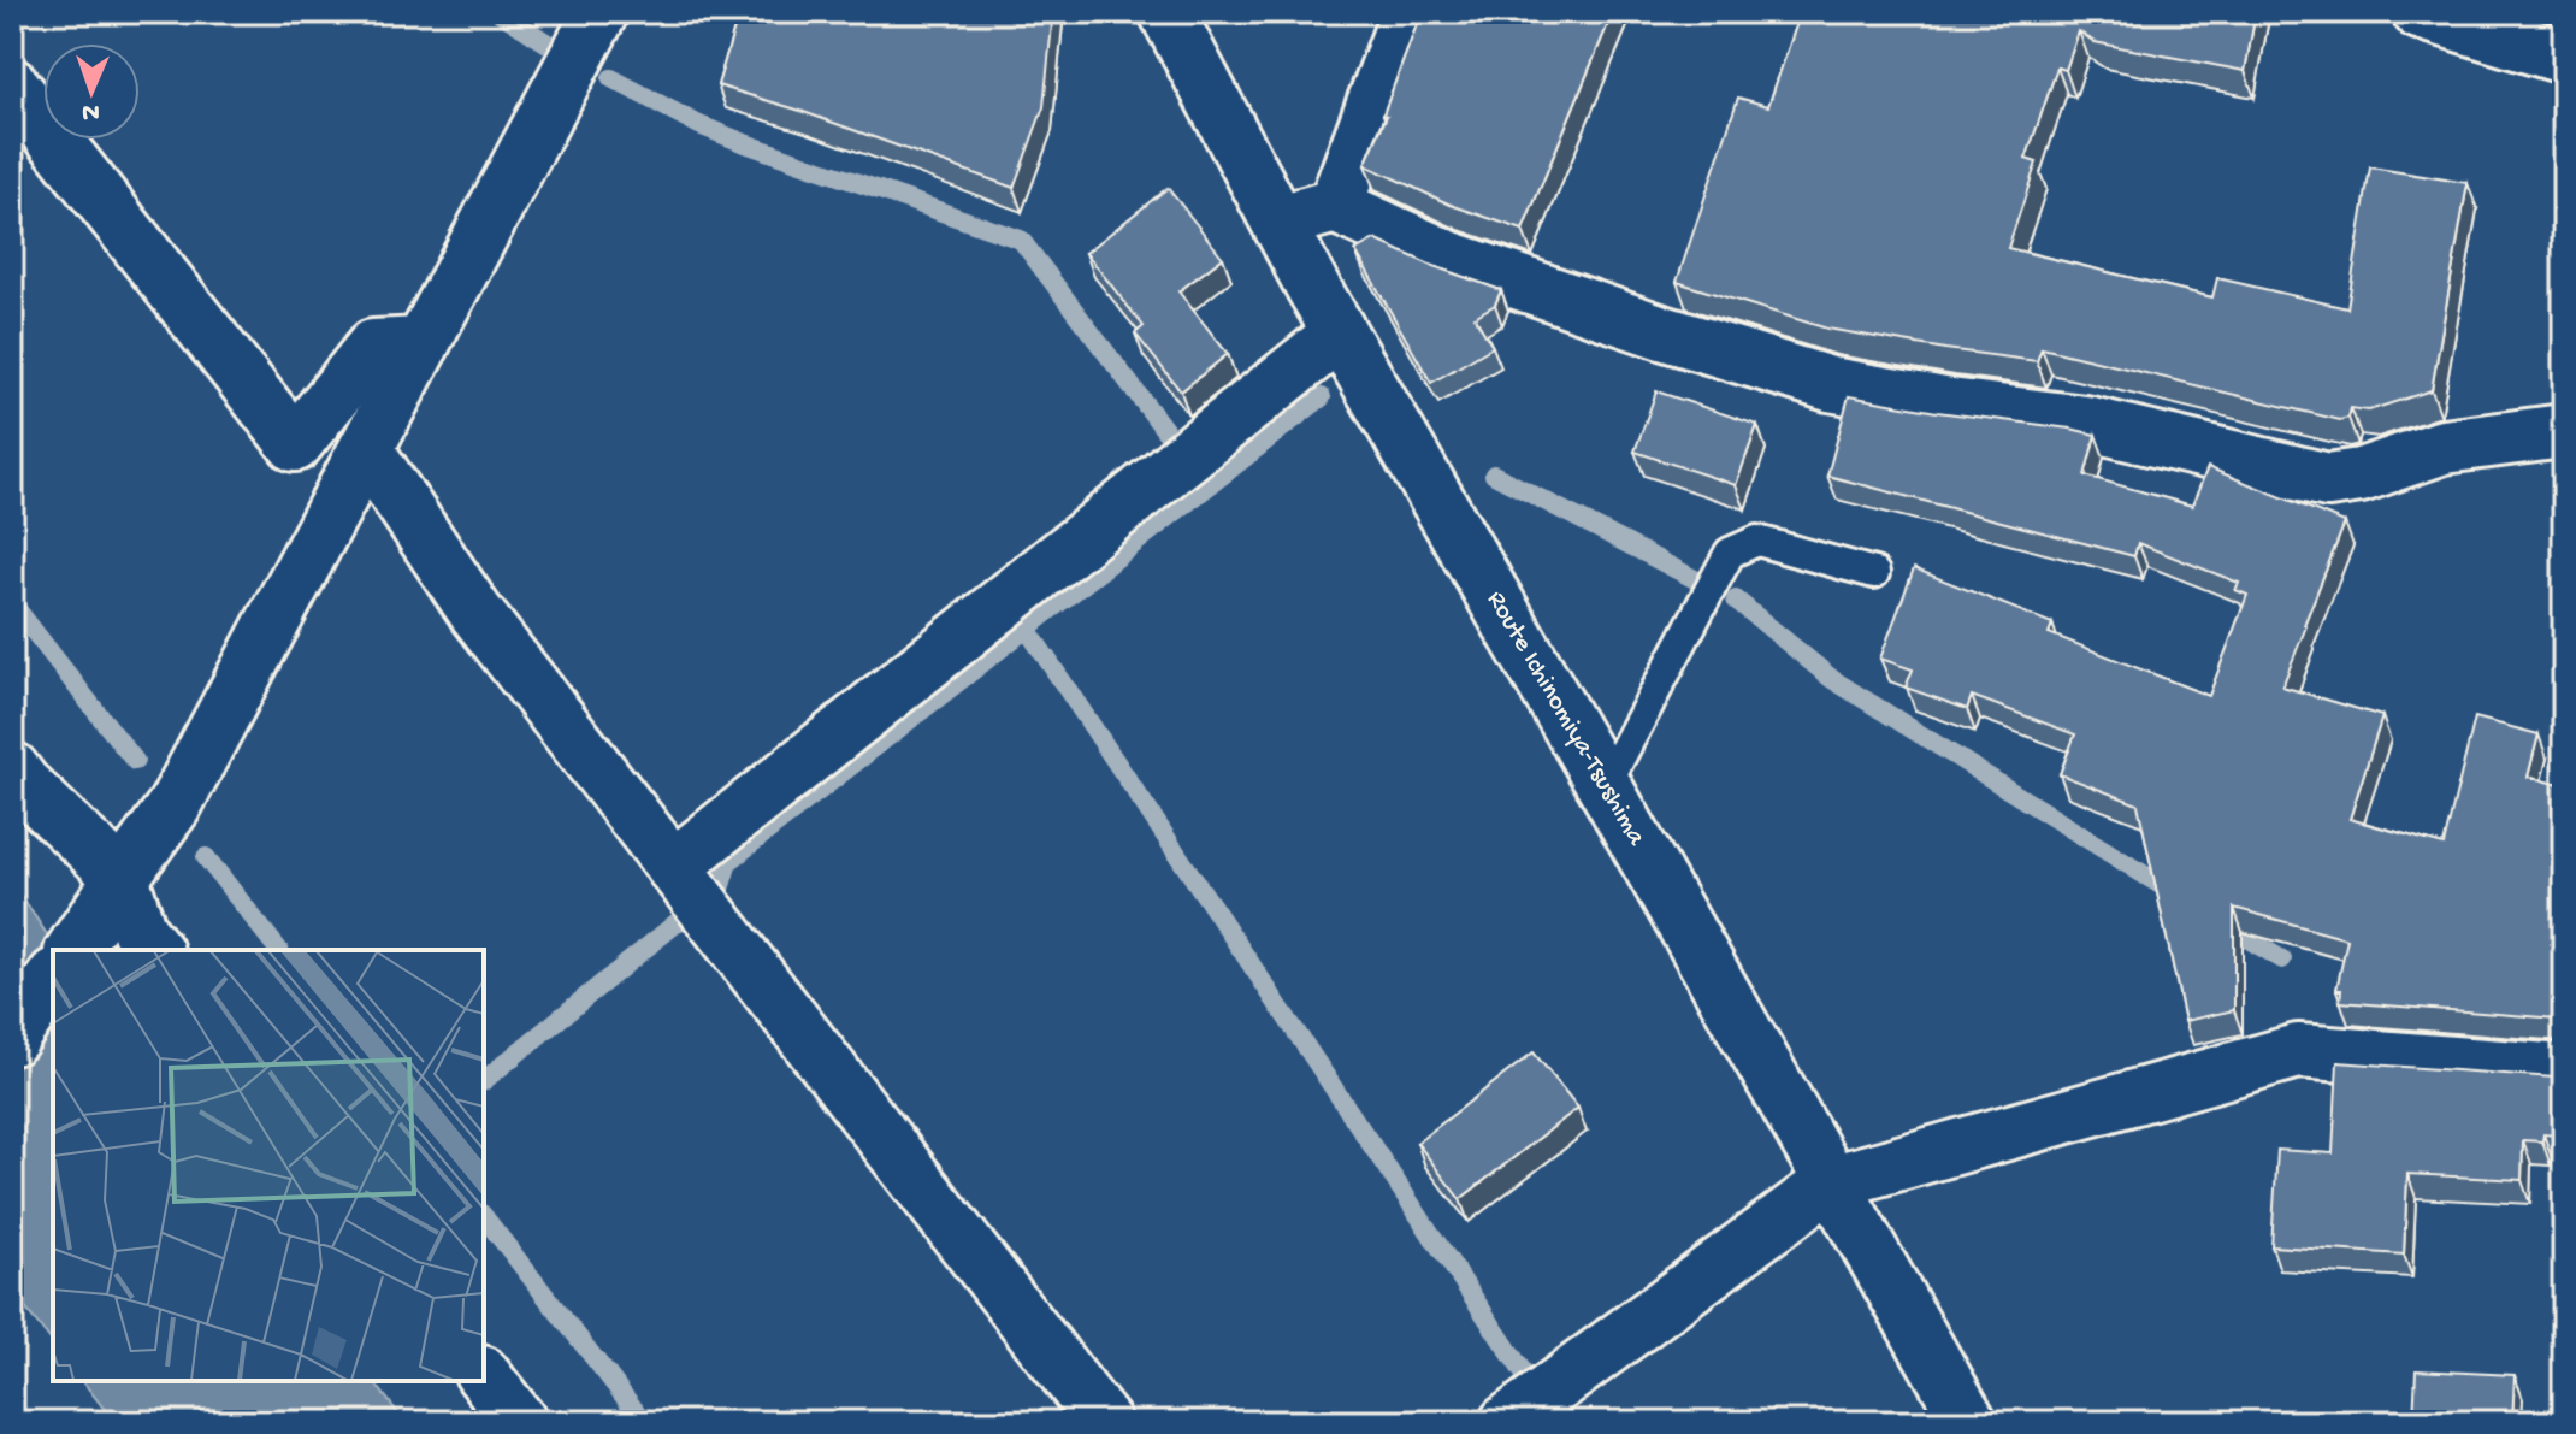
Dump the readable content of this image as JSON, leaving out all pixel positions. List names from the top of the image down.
{
  "streets": {
    "street": ["Route Ichinomiya-Tsushima"]
  },
  "north": "bottom"
}
